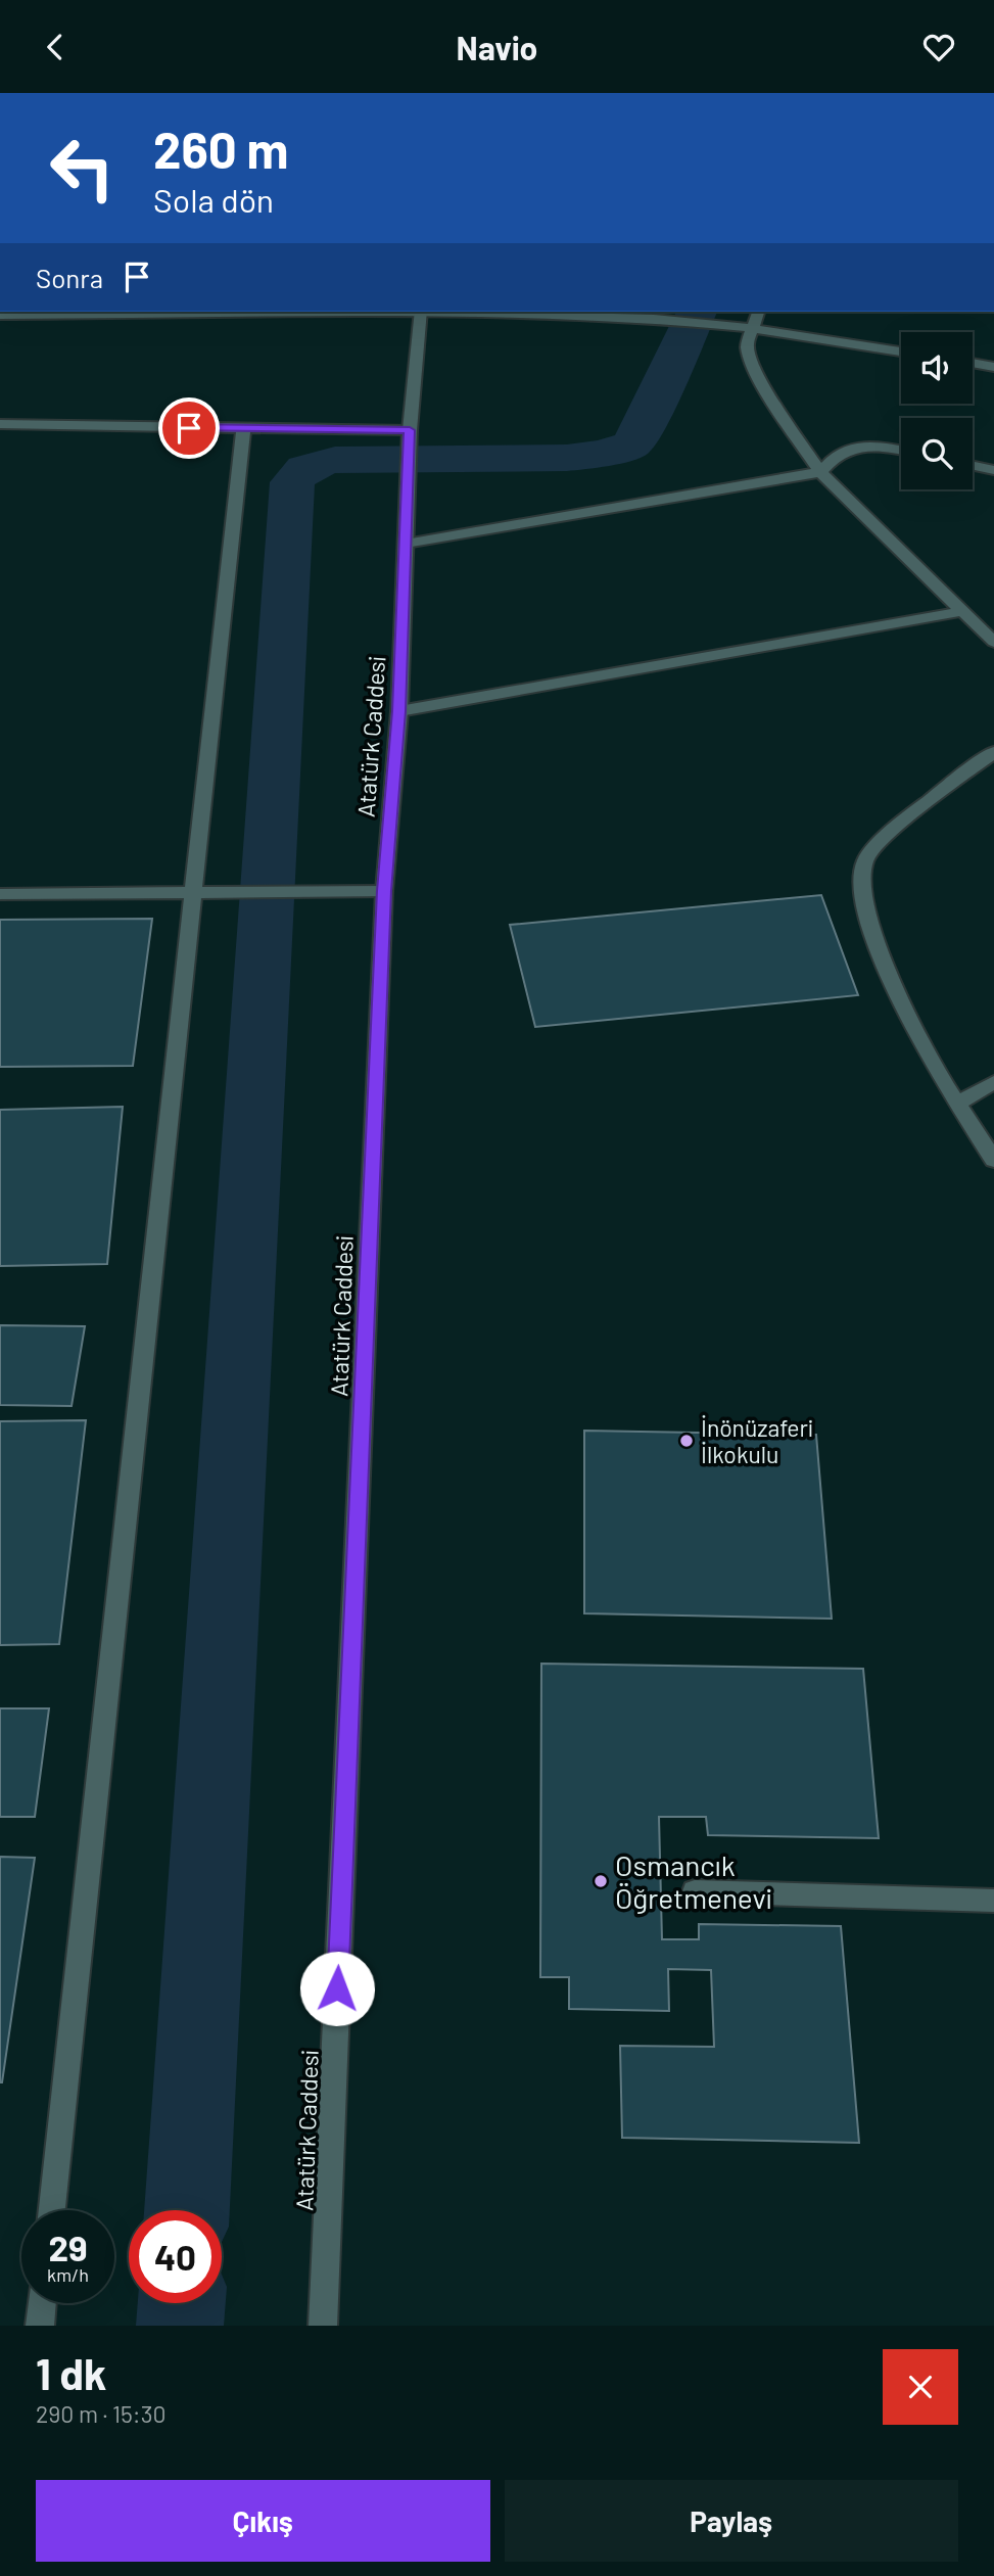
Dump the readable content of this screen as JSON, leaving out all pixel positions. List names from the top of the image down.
{
  "streets": {
    "street": ["Atatürk Caddesi"]
  },
  "places": ["İnönüzaferi İlkokulu", "Osmancık Öğretmenevi"],
  "page": {
    "header": "Navio",
    "turn": ["260 m", "Sola dön"],
    "then": "Sonra",
    "speed": "29 km/h",
    "limit": "40",
    "heading": ["1 dk", "290 m · 15:30"],
    "buttons": ["Çıkış", "Paylaş"]
  }
}
